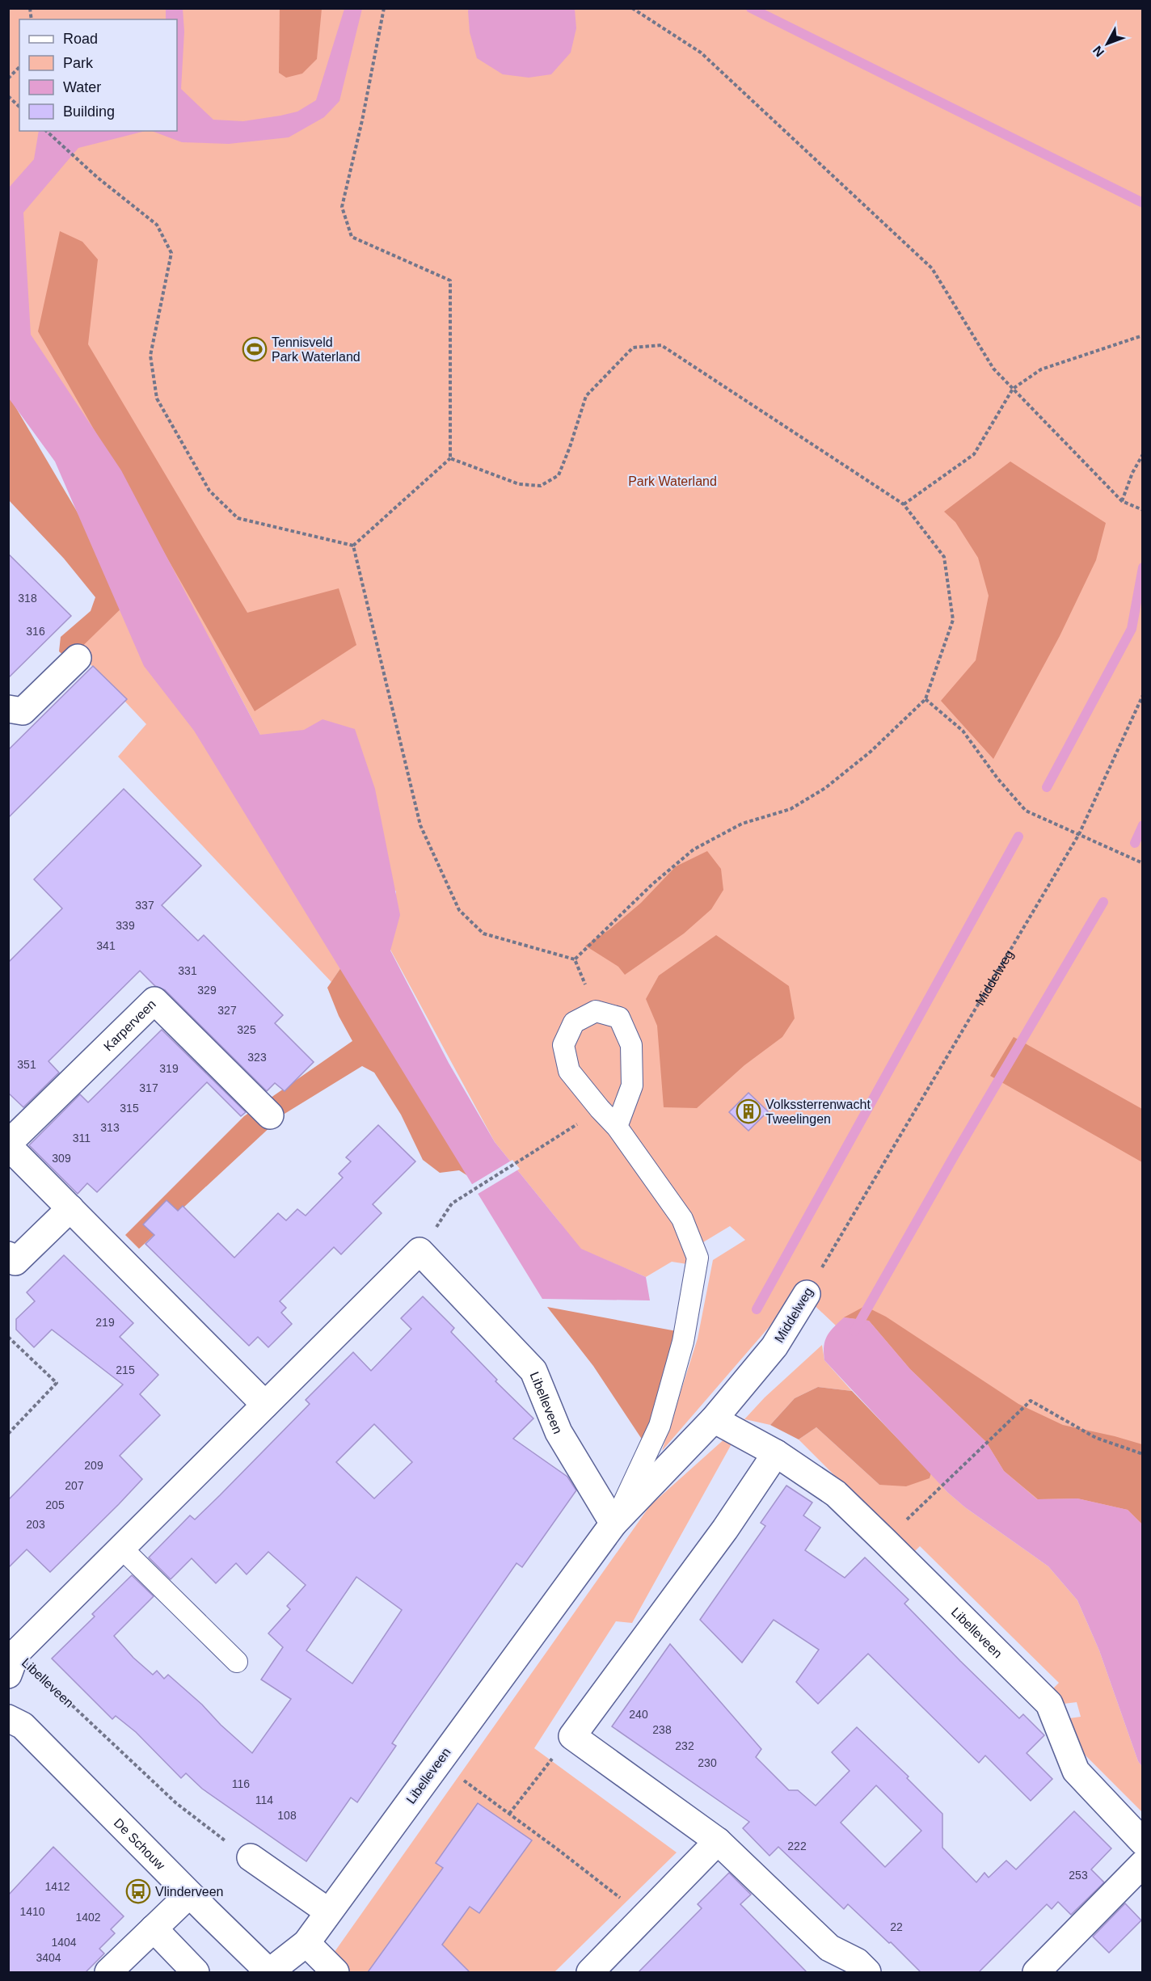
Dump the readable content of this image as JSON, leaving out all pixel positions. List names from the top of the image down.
{
  "streets": {
    "street": [
      "Middelweg",
      "Karperveen",
      "Libelleveen",
      "De Schouw"
    ]
  },
  "crossings": [
    ["Middelweg", "Libelleveen"],
    ["Karperveen", "Libelleveen"],
    ["Libelleveen", "De Schouw"]
  ],
  "parks": ["Park Waterland"],
  "places": {
    "sports": ["Tennisveld Park Waterland"],
    "building": ["Volkssterrenwacht Tweelingen"],
    "bus stop": ["Vlinderveen"]
  },
  "house_numbers": [
    "318",
    "316",
    "337",
    "339",
    "341",
    "331",
    "329",
    "327",
    "325",
    "323",
    "351",
    "319",
    "317",
    "315",
    "313",
    "311",
    "309",
    "219",
    "215",
    "209",
    "207",
    "205",
    "203",
    "240",
    "238",
    "232",
    "230",
    "116",
    "114",
    "108",
    "222",
    "253",
    "1412",
    "1410",
    "1402",
    "22",
    "1404",
    "3404"
  ],
  "legend": [
    "Road",
    "Park",
    "Water",
    "Building"
  ],
  "north": "bottom left"
}
